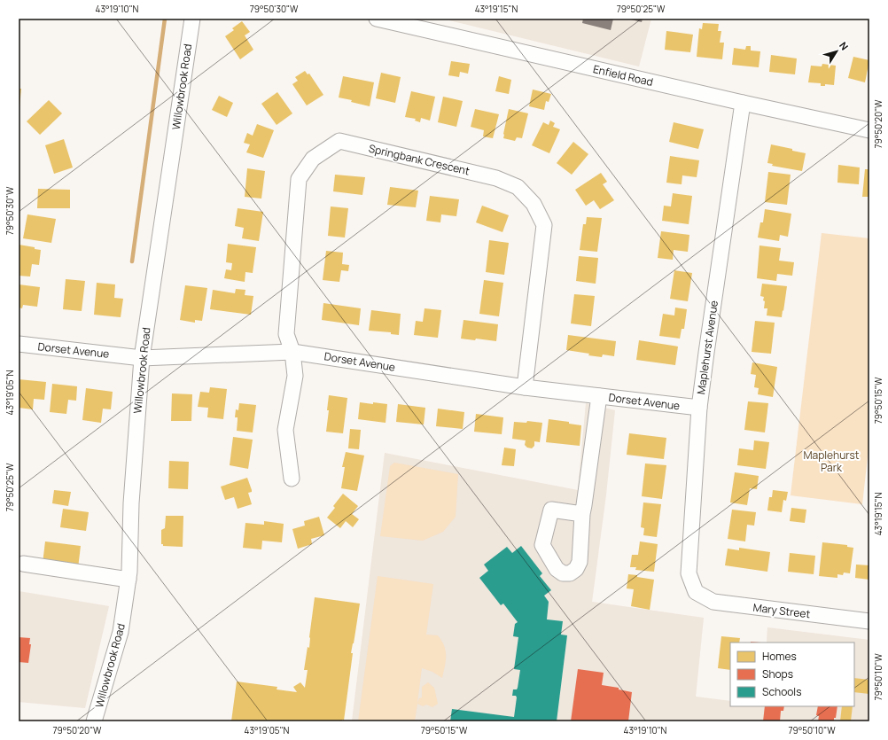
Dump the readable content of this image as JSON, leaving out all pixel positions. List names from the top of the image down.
{
  "streets": {
    "street": [
      "Enfield Road",
      "Willowbrook Road",
      "Springbank Crescent",
      "Maplehurst Avenue",
      "Dorset Avenue",
      "Mary Street"
    ]
  },
  "crossings": [
    ["Enfield Road", "Maplehurst Avenue"],
    ["Willowbrook Road", "Dorset Avenue"],
    ["Springbank Crescent", "Dorset Avenue"],
    ["Maplehurst Avenue", "Dorset Avenue"],
    ["Maplehurst Avenue", "Mary Street"]
  ],
  "parks": ["Maplehurst Park"],
  "legend": ["Homes", "Shops", "Schools"],
  "north": "top right",
  "coordinates": [
    "43°19'10\"N",
    "79°50'30\"W",
    "43°19'15\"N",
    "79°50'25\"W",
    "79°50'20\"W",
    "43°19'05\"N",
    "79°50'15\"W",
    "79°50'10\"W"
  ]
}
